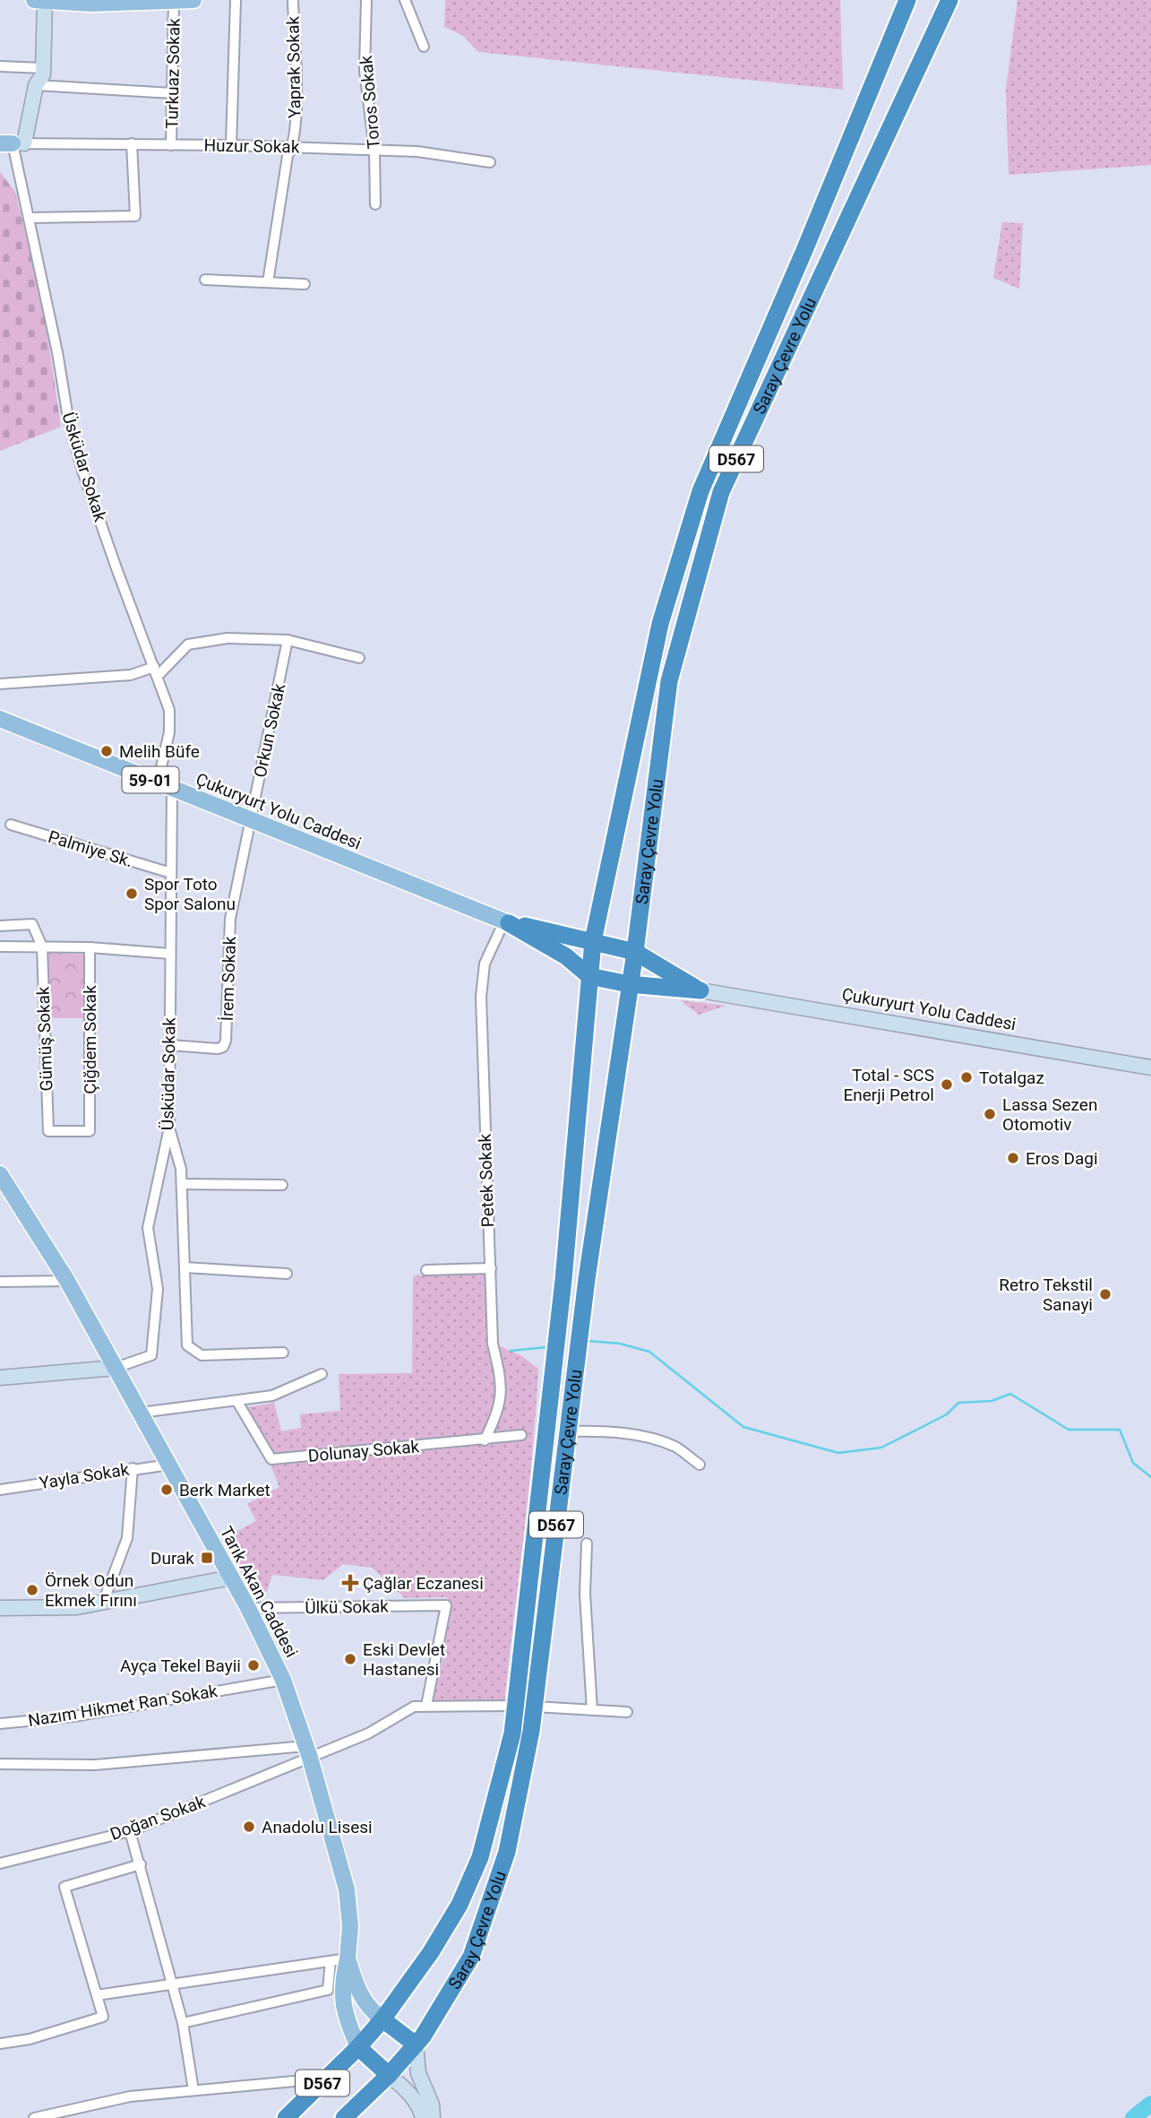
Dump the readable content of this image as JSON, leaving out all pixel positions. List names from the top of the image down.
{
  "streets": {
    "highway": ["Saray Çevre Yolu", "D567", "59-01"],
    "main road": ["Çukuryurt Yolu Caddesi", "Tarık Akan Caddesi"],
    "street": [
      "Yaprak Sokak",
      "Turkuaz Sokak",
      "Toros Sokak",
      "Huzur Sokak",
      "Üsküdar Sokak",
      "Orkun Sokak",
      "Palmiye Sk.",
      "İrem Sokak",
      "Gümüş Sokak",
      "Çiğdem Sokak",
      "Petek Sokak",
      "Dolunay Sokak",
      "Yayla Sokak",
      "Ülkü Sokak",
      "Nazım Hikmet Ran Sokak",
      "Doğan Sokak"
    ]
  },
  "crossings": [
    ["Yaprak Sokak", "Huzur Sokak"],
    ["Turkuaz Sokak", "Huzur Sokak"],
    ["Toros Sokak", "Huzur Sokak"],
    ["Huzur Sokak", "Üsküdar Sokak"],
    ["Saray Çevre Yolu", "D567"],
    ["Saray Çevre Yolu", "59-01"],
    ["Saray Çevre Yolu", "Doğan Sokak"],
    ["D567", "59-01"],
    ["Üsküdar Sokak", "Çukuryurt Yolu Caddesi"],
    ["Üsküdar Sokak", "Palmiye Sk."],
    ["Üsküdar Sokak", "İrem Sokak"],
    ["Üsküdar Sokak", "Tarık Akan Caddesi"],
    ["Orkun Sokak", "Çukuryurt Yolu Caddesi"],
    ["Orkun Sokak", "İrem Sokak"],
    ["59-01", "Çukuryurt Yolu Caddesi"],
    ["59-01", "Petek Sokak"],
    ["Çukuryurt Yolu Caddesi", "İrem Sokak"],
    ["Çukuryurt Yolu Caddesi", "Petek Sokak"],
    ["Gümüş Sokak", "Çiğdem Sokak"],
    ["Petek Sokak", "Dolunay Sokak"],
    ["Yayla Sokak", "Tarık Akan Caddesi"],
    ["Tarık Akan Caddesi", "Ülkü Sokak"],
    ["Tarık Akan Caddesi", "Nazım Hikmet Ran Sokak"],
    ["Tarık Akan Caddesi", "Doğan Sokak"],
    ["Ülkü Sokak", "Doğan Sokak"]
  ],
  "places": {
    "other": [
      "Melih Büfe",
      "Spor Toto Spor Salonu",
      "Totalgaz",
      "Total - SCS Enerji Petrol",
      "Lassa Sezen Otomotiv",
      "Eros Dagi",
      "Retro Tekstil Sanayi",
      "Berk Market",
      "Örnek Odun Ekmek Fırını",
      "Eski Devlet Hastanesi",
      "Ayça Tekel Bayii",
      "Anadolu Lisesi"
    ],
    "transit": ["Durak"],
    "health": ["Çağlar Eczanesi"]
  }
}
